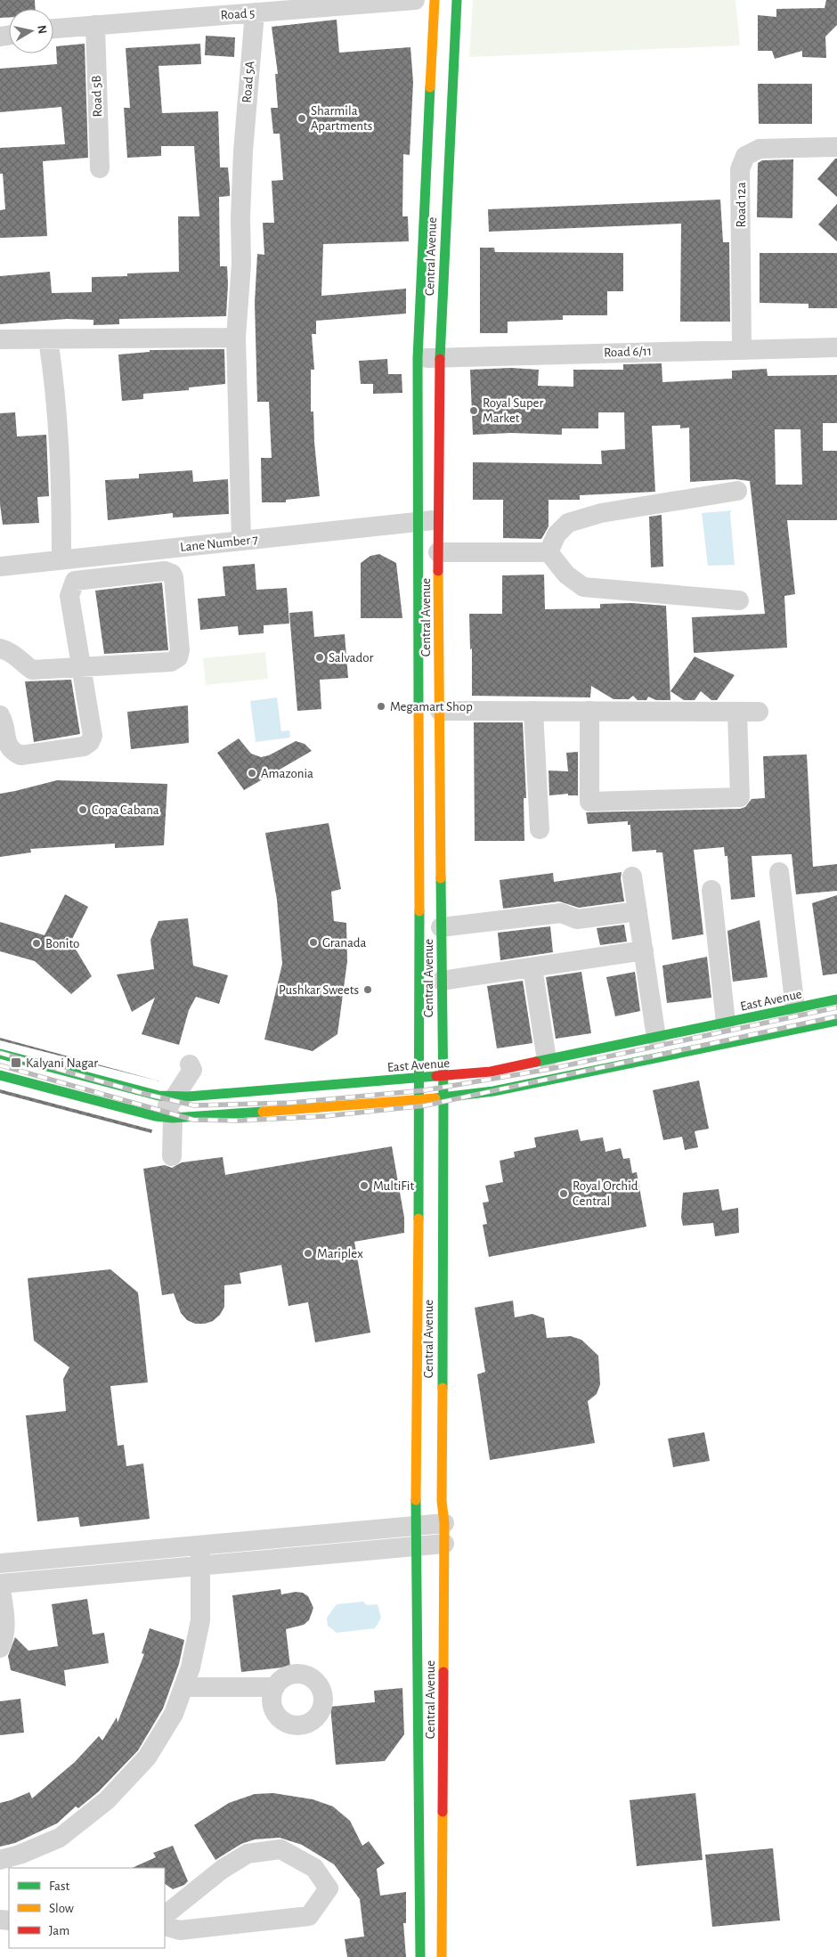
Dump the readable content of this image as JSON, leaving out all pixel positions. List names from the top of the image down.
{
  "streets": {
    "street": [
      "Road 5",
      "Road 5A",
      "Road 5B",
      "Road 12a",
      "Central Avenue",
      "Road 6/11",
      "Lane Number 7",
      "East Avenue"
    ]
  },
  "crossings": [
    ["Road 5", "Road 5A"],
    ["Road 5", "Road 5B"],
    ["Road 5A", "Lane Number 7"],
    ["Road 12a", "Road 6/11"],
    ["Central Avenue", "Road 6/11"],
    ["Central Avenue", "Lane Number 7"],
    ["Central Avenue", "East Avenue"]
  ],
  "places": {
    "other": [
      "Sharmila Apartments",
      "Royal Super Market",
      "Salvador",
      "Megamart Shop",
      "Amazonia",
      "Copa Cabana",
      "Granada",
      "Bonito",
      "Pushkar Sweets",
      "MultiFit",
      "Royal Orchid Central",
      "Mariplex"
    ],
    "transit": ["Kalyani Nagar"]
  },
  "legend": ["Fast", "Slow", "Jam"],
  "north": "right"
}
